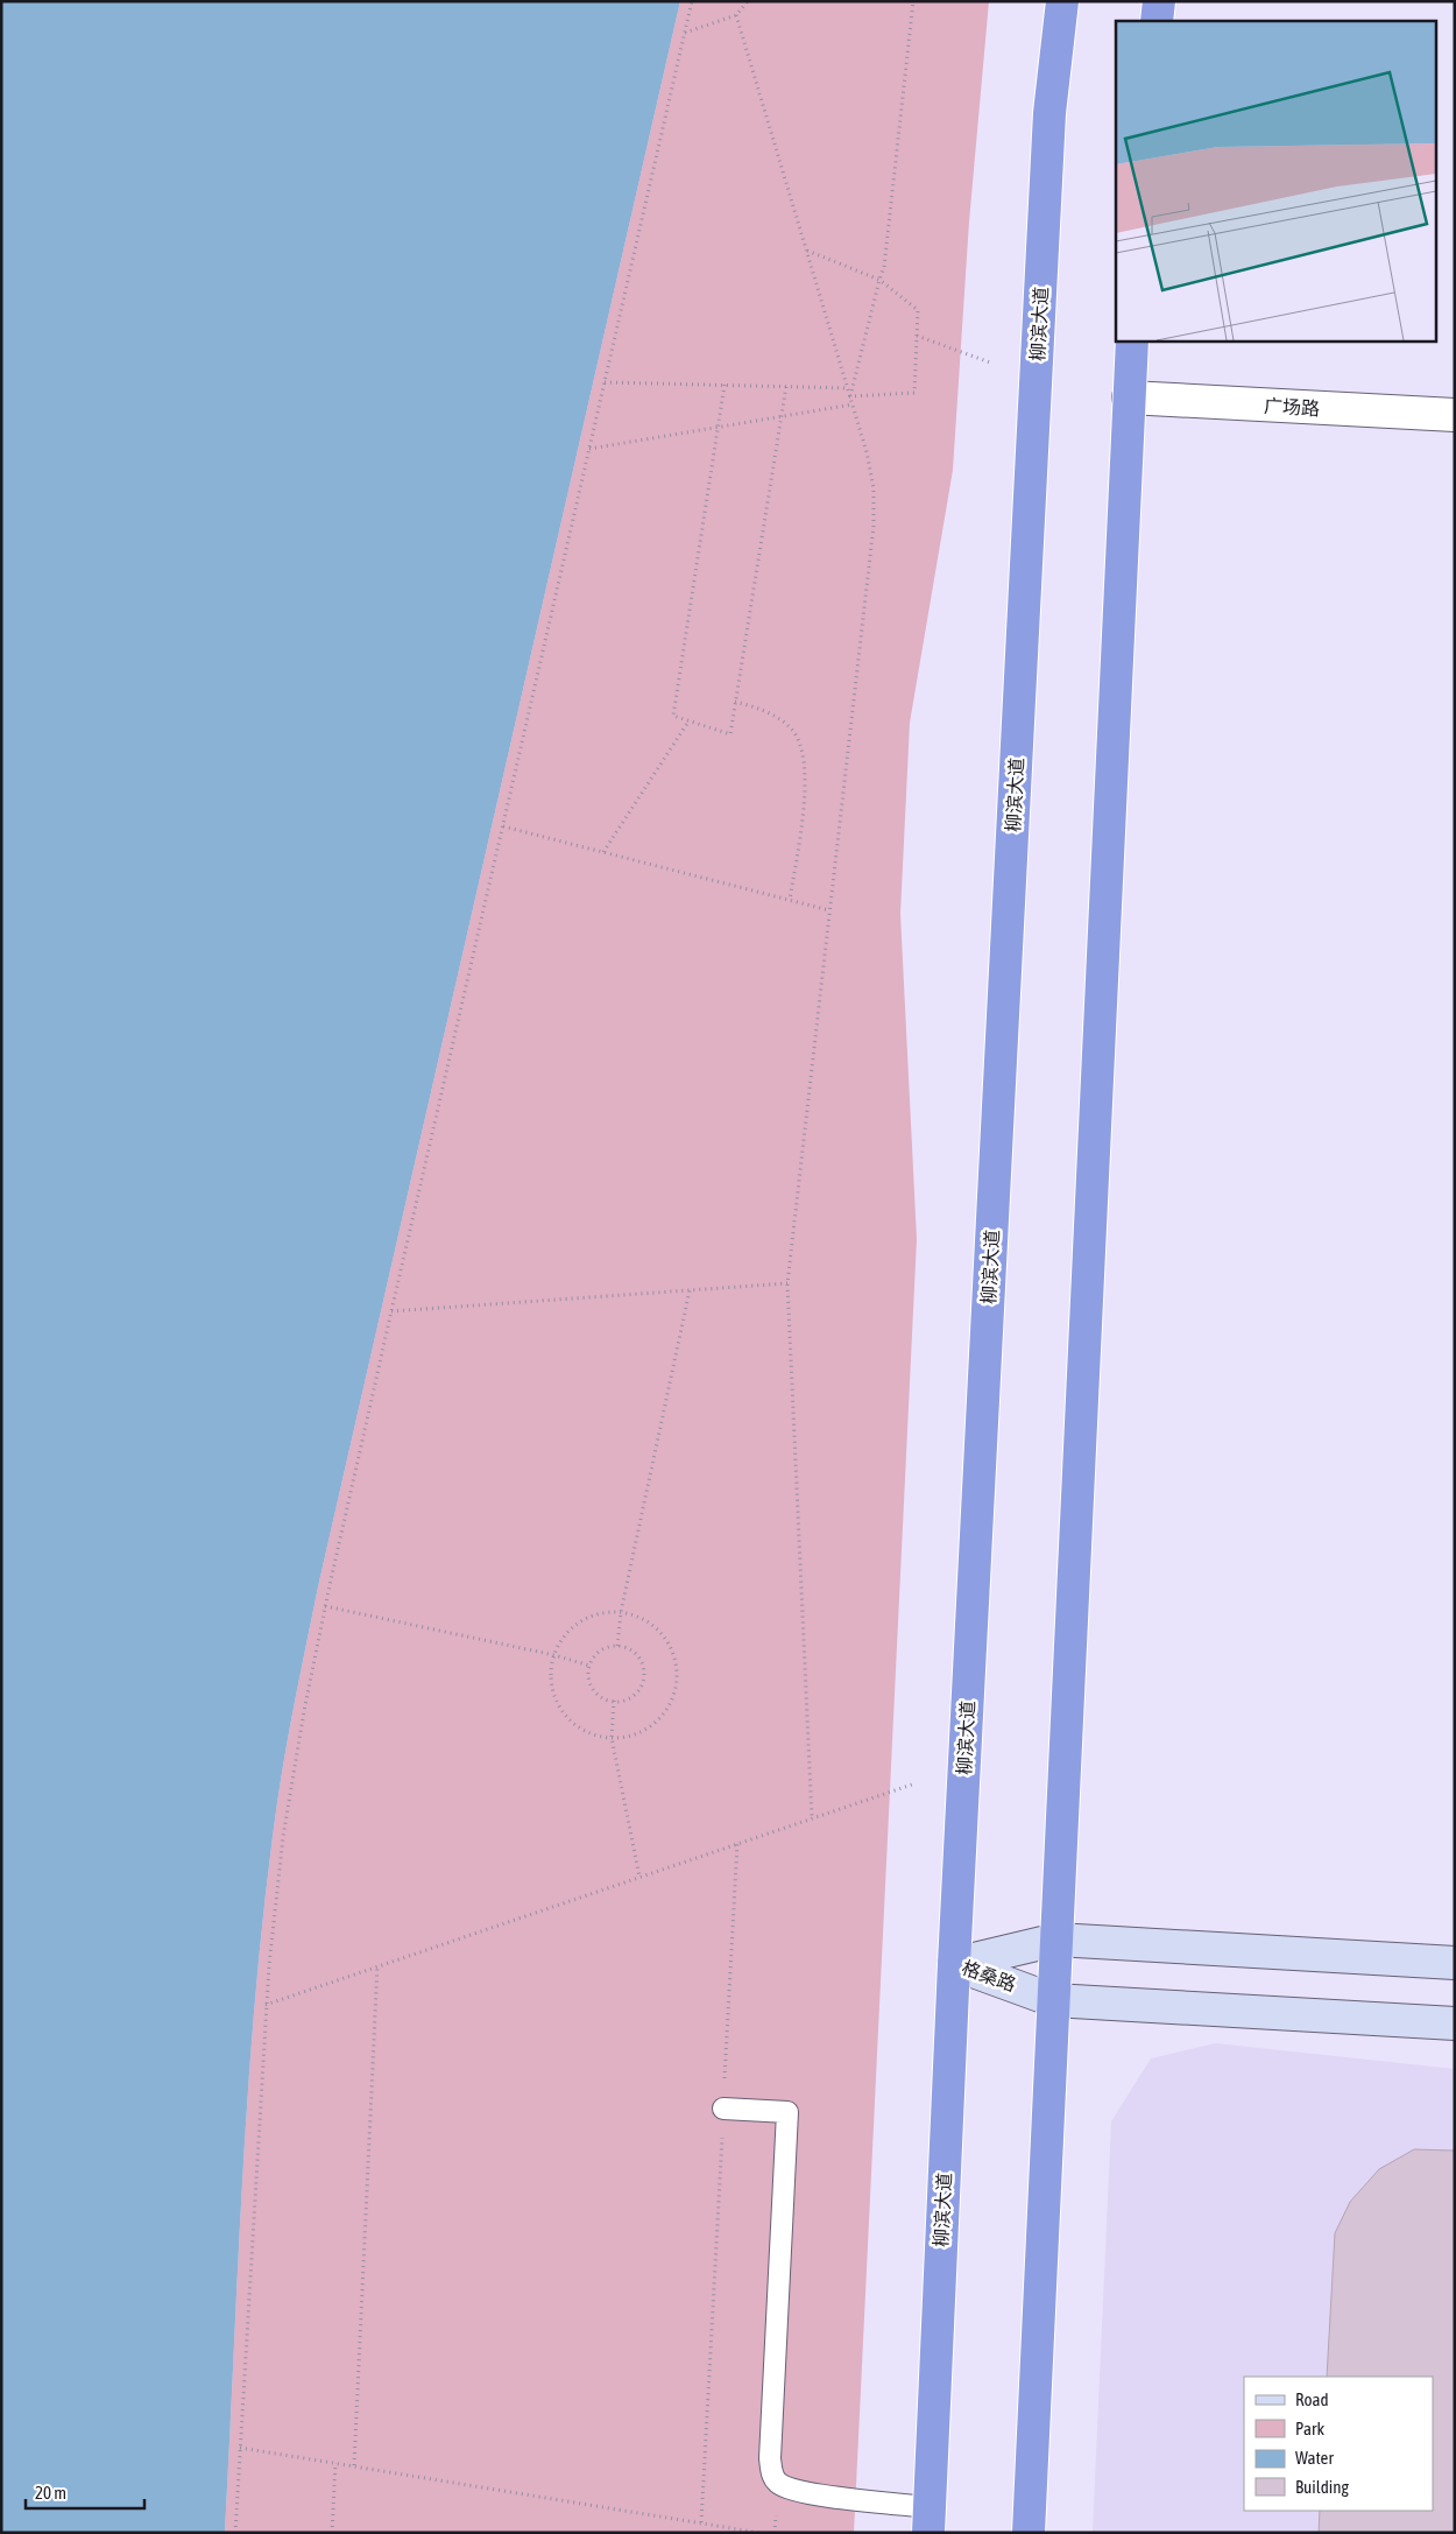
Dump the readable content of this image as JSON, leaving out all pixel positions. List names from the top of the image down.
{
  "streets": {
    "highway": ["柳滨大道"],
    "main road": ["格桑路"],
    "street": ["广场路"]
  },
  "crossings": [
    ["柳滨大道", "格桑路"]
  ],
  "legend": [
    "Road",
    "Park",
    "Water",
    "Building"
  ],
  "scale_bar": "20 m"
}
